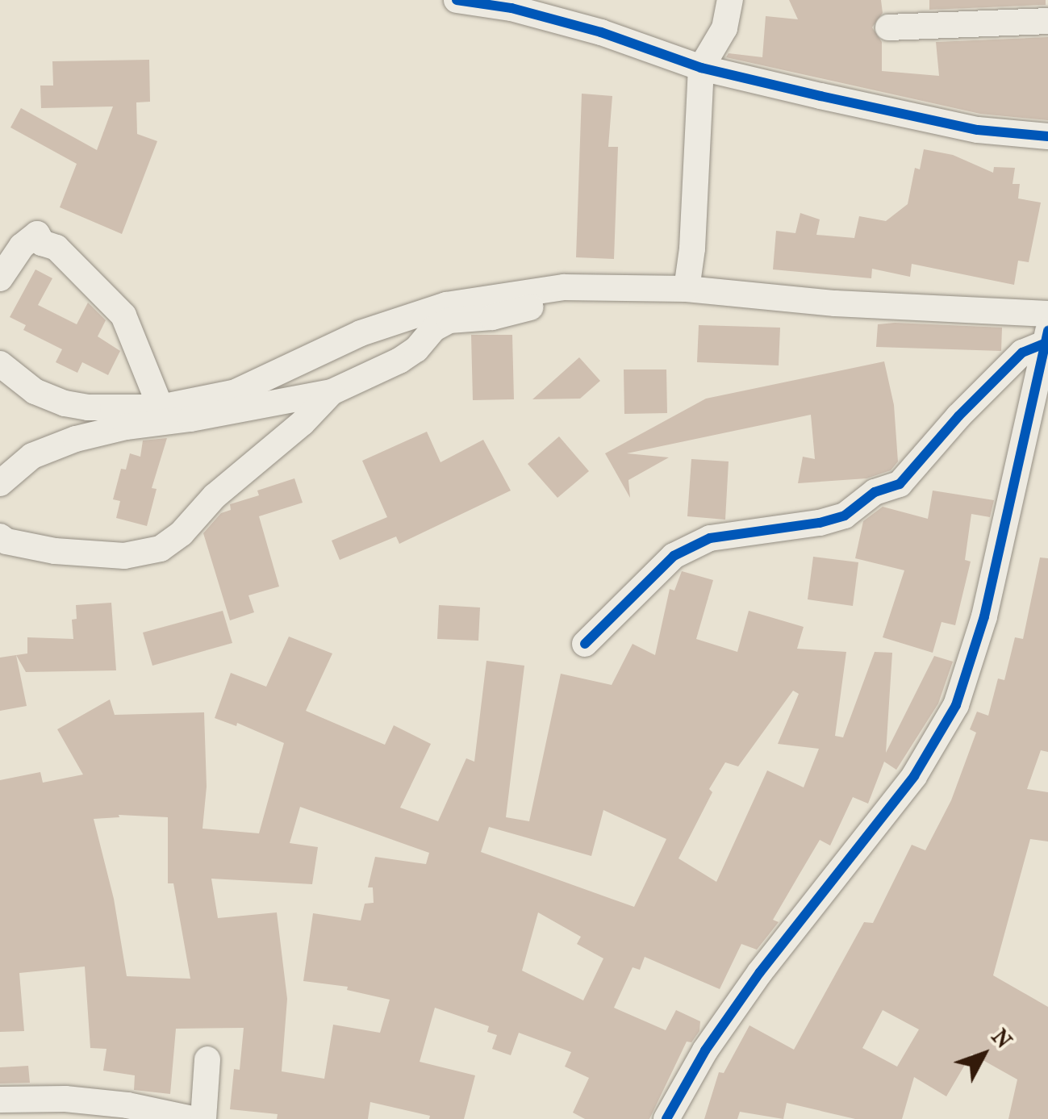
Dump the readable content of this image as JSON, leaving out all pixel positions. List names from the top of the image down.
{
  "north": "top right"
}
